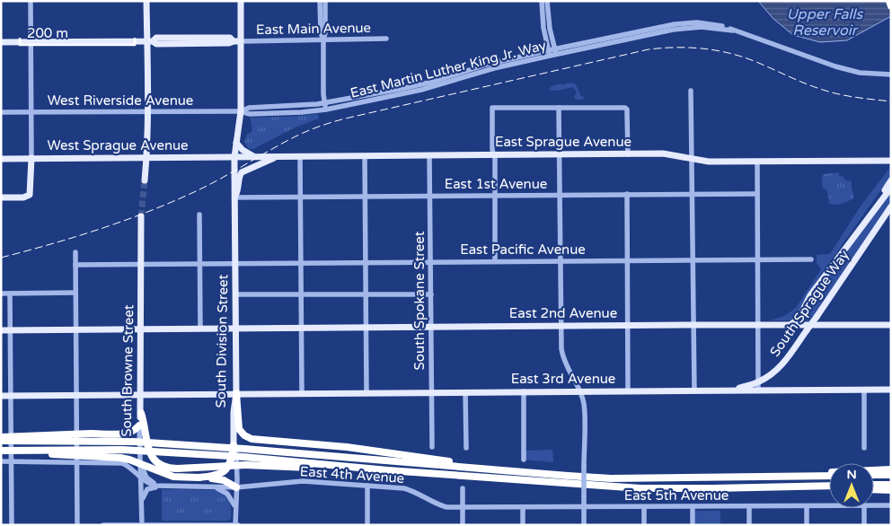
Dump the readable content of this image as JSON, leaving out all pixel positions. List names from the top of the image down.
{
  "streets": {
    "main road": [
      "East Sprague Avenue",
      "West Sprague Avenue",
      "South Sprague Way",
      "East 2nd Avenue",
      "South Division Street",
      "South Browne Street",
      "East 3rd Avenue"
    ],
    "street": [
      "East Main Avenue",
      "East Martin Luther King Jr. Way",
      "West Riverside Avenue",
      "East 1st Avenue",
      "East Pacific Avenue",
      "South Spokane Street",
      "East 4th Avenue",
      "East 5th Avenue"
    ]
  },
  "crossings": [
    ["East Main Avenue", "South Division Street"],
    ["East Martin Luther King Jr. Way", "West Riverside Avenue"],
    ["East Martin Luther King Jr. Way", "South Division Street"],
    ["West Riverside Avenue", "South Division Street"],
    ["East Sprague Avenue", "West Sprague Avenue"],
    ["East Sprague Avenue", "South Spokane Street"],
    ["East Sprague Avenue", "South Division Street"],
    ["West Sprague Avenue", "South Division Street"],
    ["East 1st Avenue", "South Spokane Street"],
    ["East 1st Avenue", "South Division Street"],
    ["East Pacific Avenue", "South Spokane Street"],
    ["East Pacific Avenue", "South Division Street"],
    ["East Pacific Avenue", "South Browne Street"],
    ["South Spokane Street", "East 2nd Avenue"],
    ["South Spokane Street", "East 3rd Avenue"],
    ["South Sprague Way", "East 2nd Avenue"],
    ["South Sprague Way", "East 3rd Avenue"],
    ["East 2nd Avenue", "South Division Street"],
    ["East 2nd Avenue", "South Browne Street"],
    ["South Division Street", "East 3rd Avenue"],
    ["South Division Street", "East 4th Avenue"],
    ["South Browne Street", "East 3rd Avenue"],
    ["East 4th Avenue", "East 5th Avenue"]
  ],
  "water": ["Upper Falls Reservoir"],
  "scale_bar": "200 m",
  "north": "top"
}
